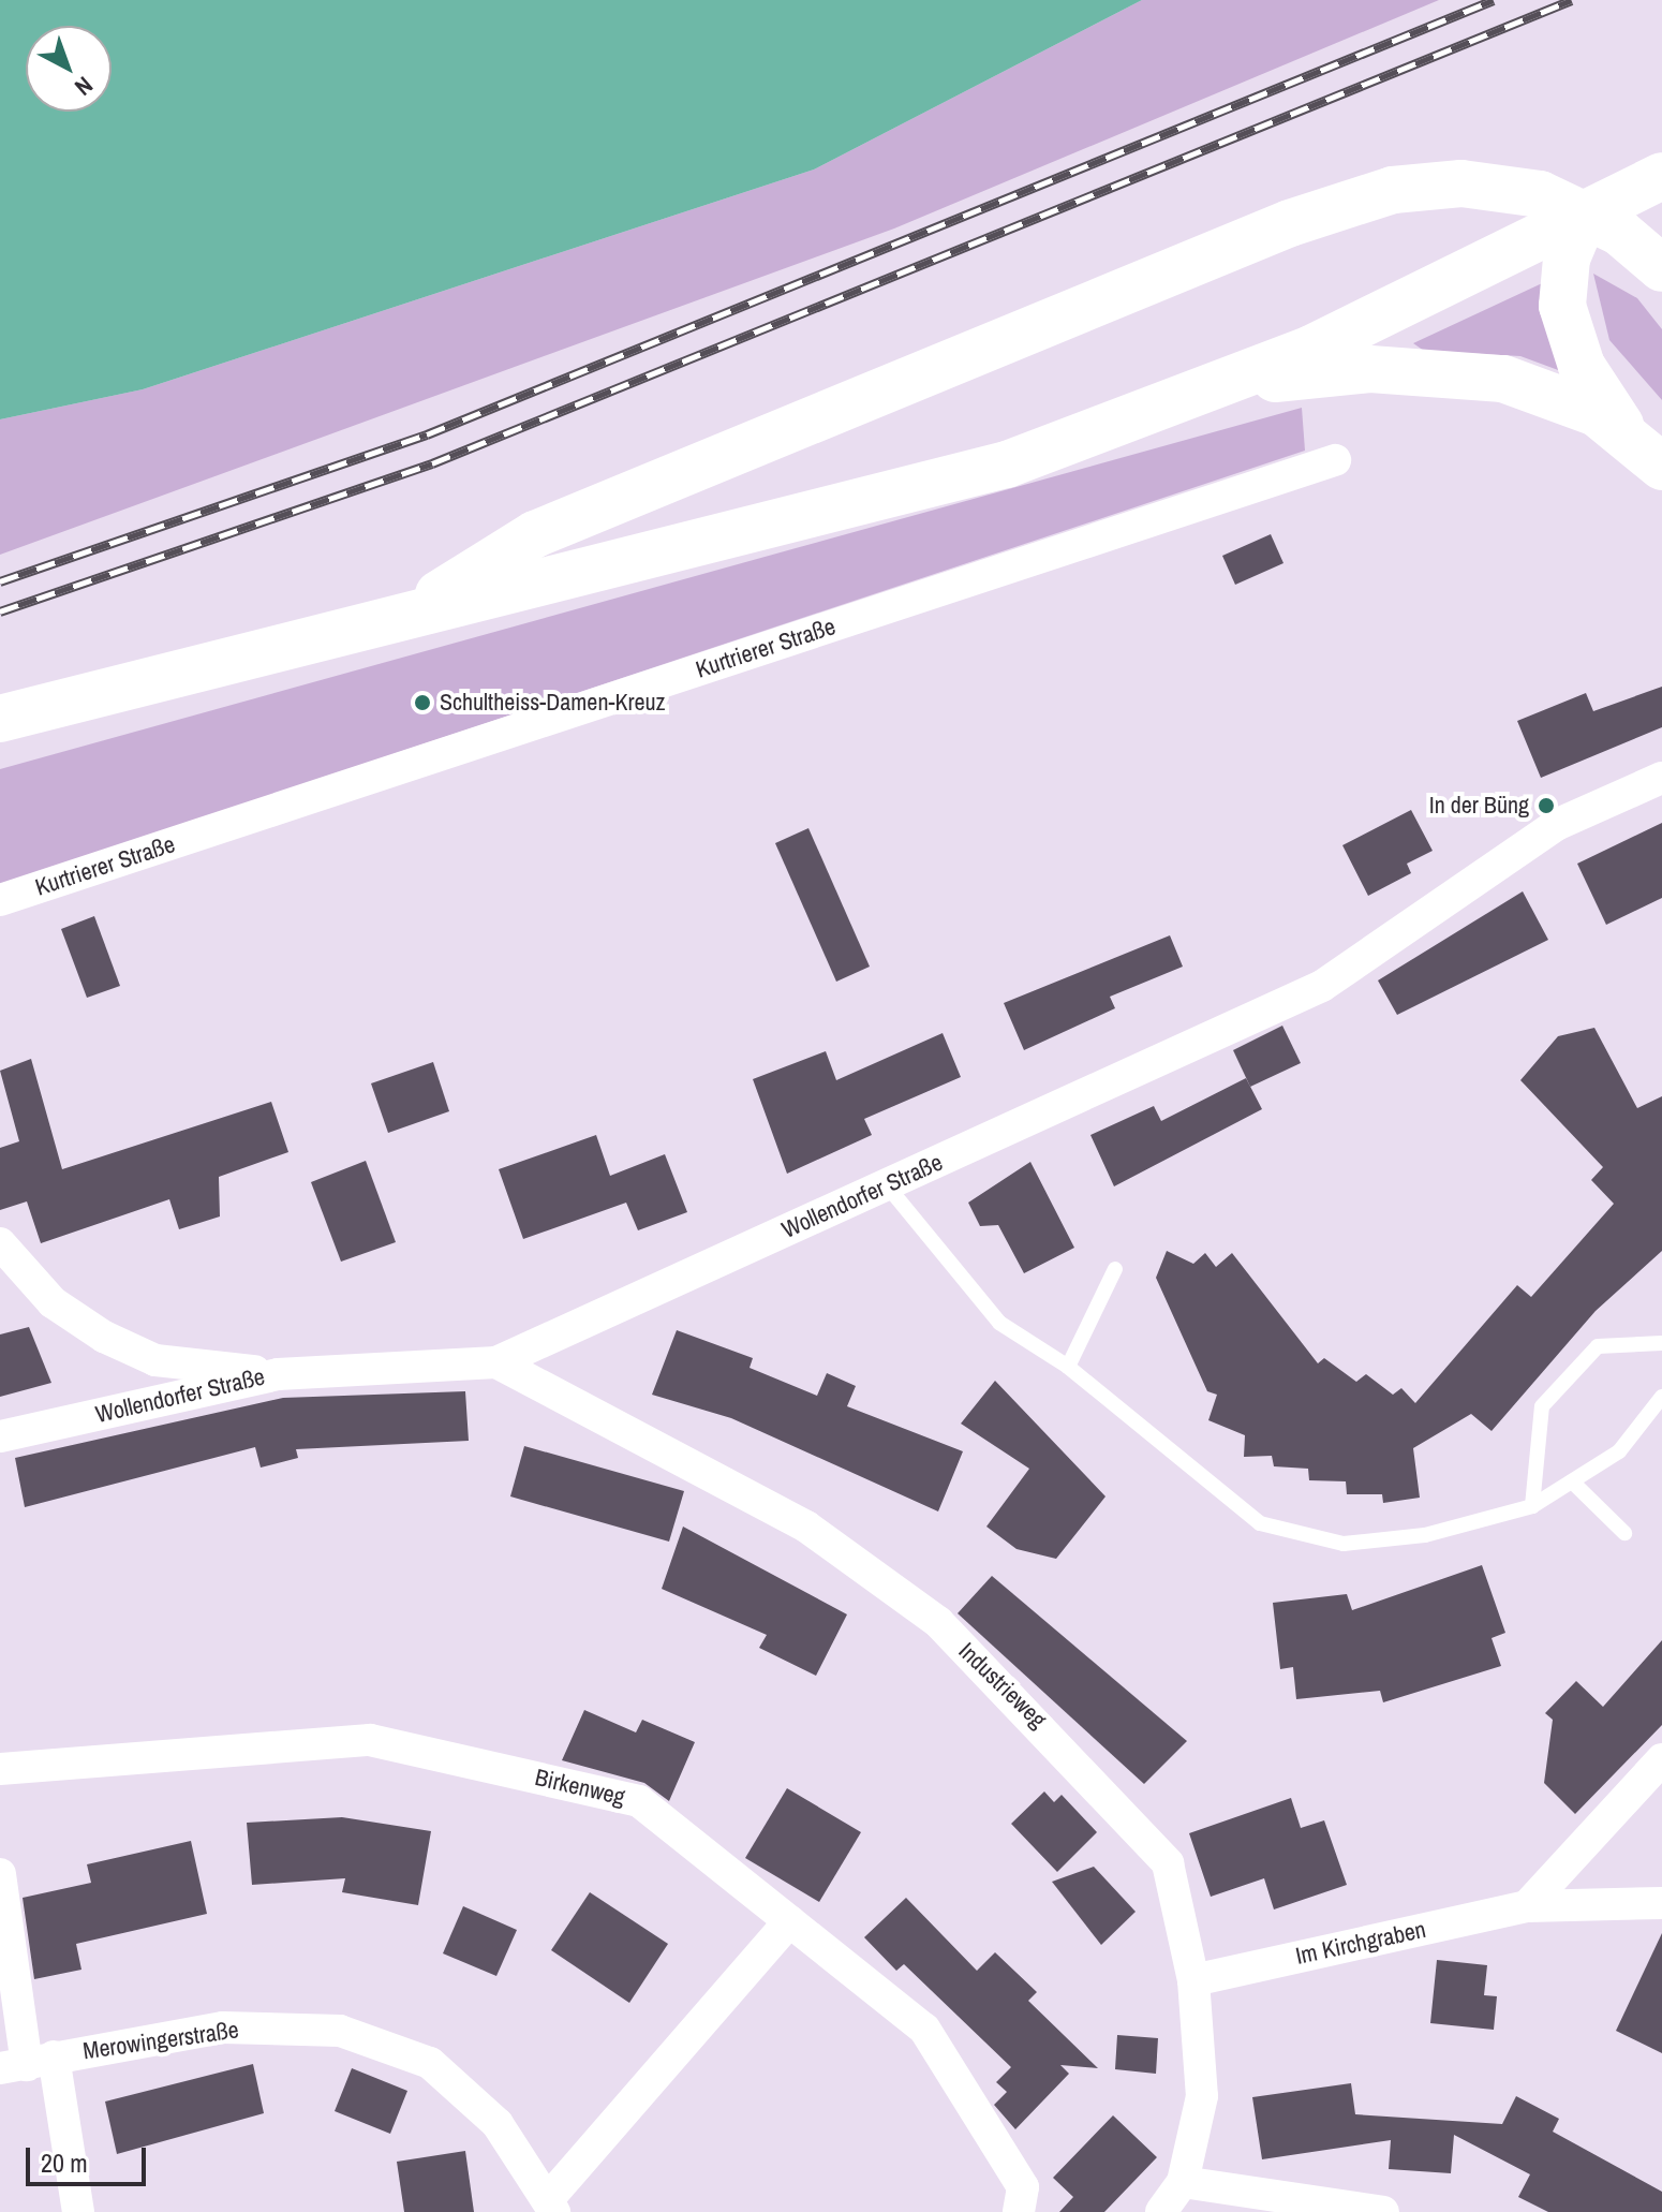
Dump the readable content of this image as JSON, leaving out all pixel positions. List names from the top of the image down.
{
  "streets": {
    "street": [
      "Kurtrierer Straße",
      "Wollendorfer Straße",
      "Industrieweg",
      "Birkenweg",
      "Im Kirchgraben",
      "Merowingerstraße"
    ]
  },
  "crossings": [
    ["Wollendorfer Straße", "Industrieweg"],
    ["Industrieweg", "Im Kirchgraben"]
  ],
  "places": ["Schultheiss-Damen-Kreuz", "In der Büng"],
  "scale_bar": "20 m",
  "north": "bottom right"
}
